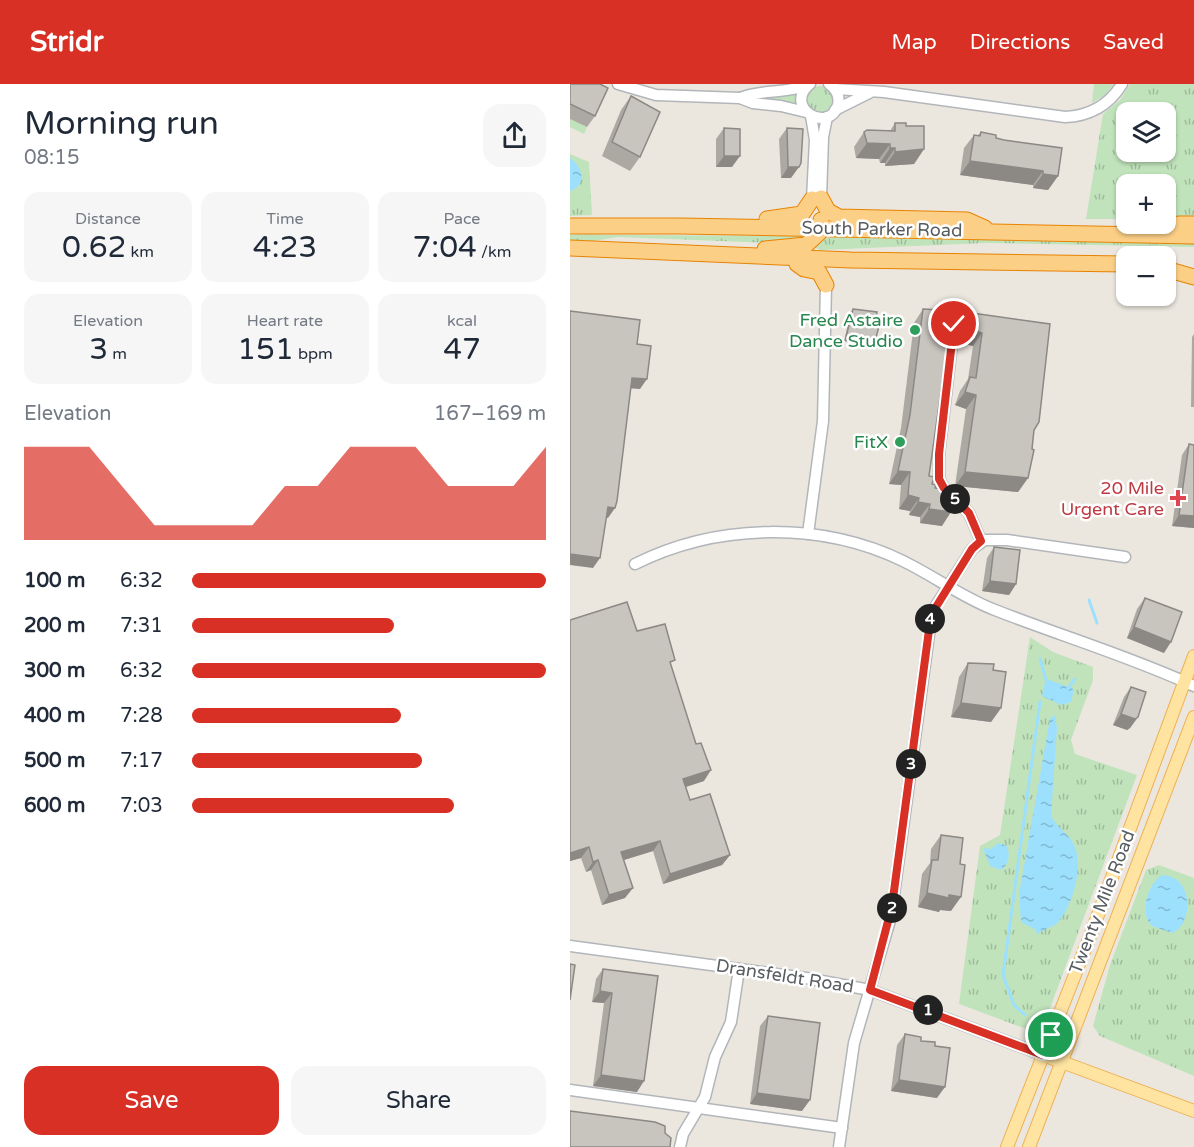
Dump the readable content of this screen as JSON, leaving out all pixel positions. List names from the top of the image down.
{
  "streets": {
    "highway": ["South Parker Road"],
    "main road": ["Twenty Mile Road", "Dransfeldt Road"]
  },
  "crossings": [
    ["Twenty Mile Road", "Dransfeldt Road"]
  ],
  "places": {
    "other": ["Fred Astaire Dance Studio", "FitX"],
    "health": ["20 Mile Urgent Care"]
  },
  "page": {
    "header": "Stridr",
    "nav": ["Map", "Directions", "Saved"],
    "heading": ["Morning run", "08:15"],
    "map_buttons": ["+", "−"],
    "stats": [
      ["Distance", "0.62 km"],
      ["Time", "4:23"],
      ["Pace", "7:04 /km"],
      ["Elevation", "3 m"],
      ["Heart rate", "151 bpm"],
      ["kcal", "47"]
    ],
    "chart": ["Elevation", "167–169 m"],
    "pins": [
      "5",
      "4",
      "3",
      "2",
      "1"
    ],
    "list": [
      {
        "name": "100 m",
        "note": "6:32"
      },
      {
        "name": "200 m",
        "note": "7:31"
      },
      {
        "name": "300 m",
        "note": "6:32"
      },
      {
        "name": "400 m",
        "note": "7:28"
      },
      {
        "name": "500 m",
        "note": "7:17"
      },
      {
        "name": "600 m",
        "note": "7:03"
      }
    ],
    "buttons": ["Save", "Share"]
  }
}
